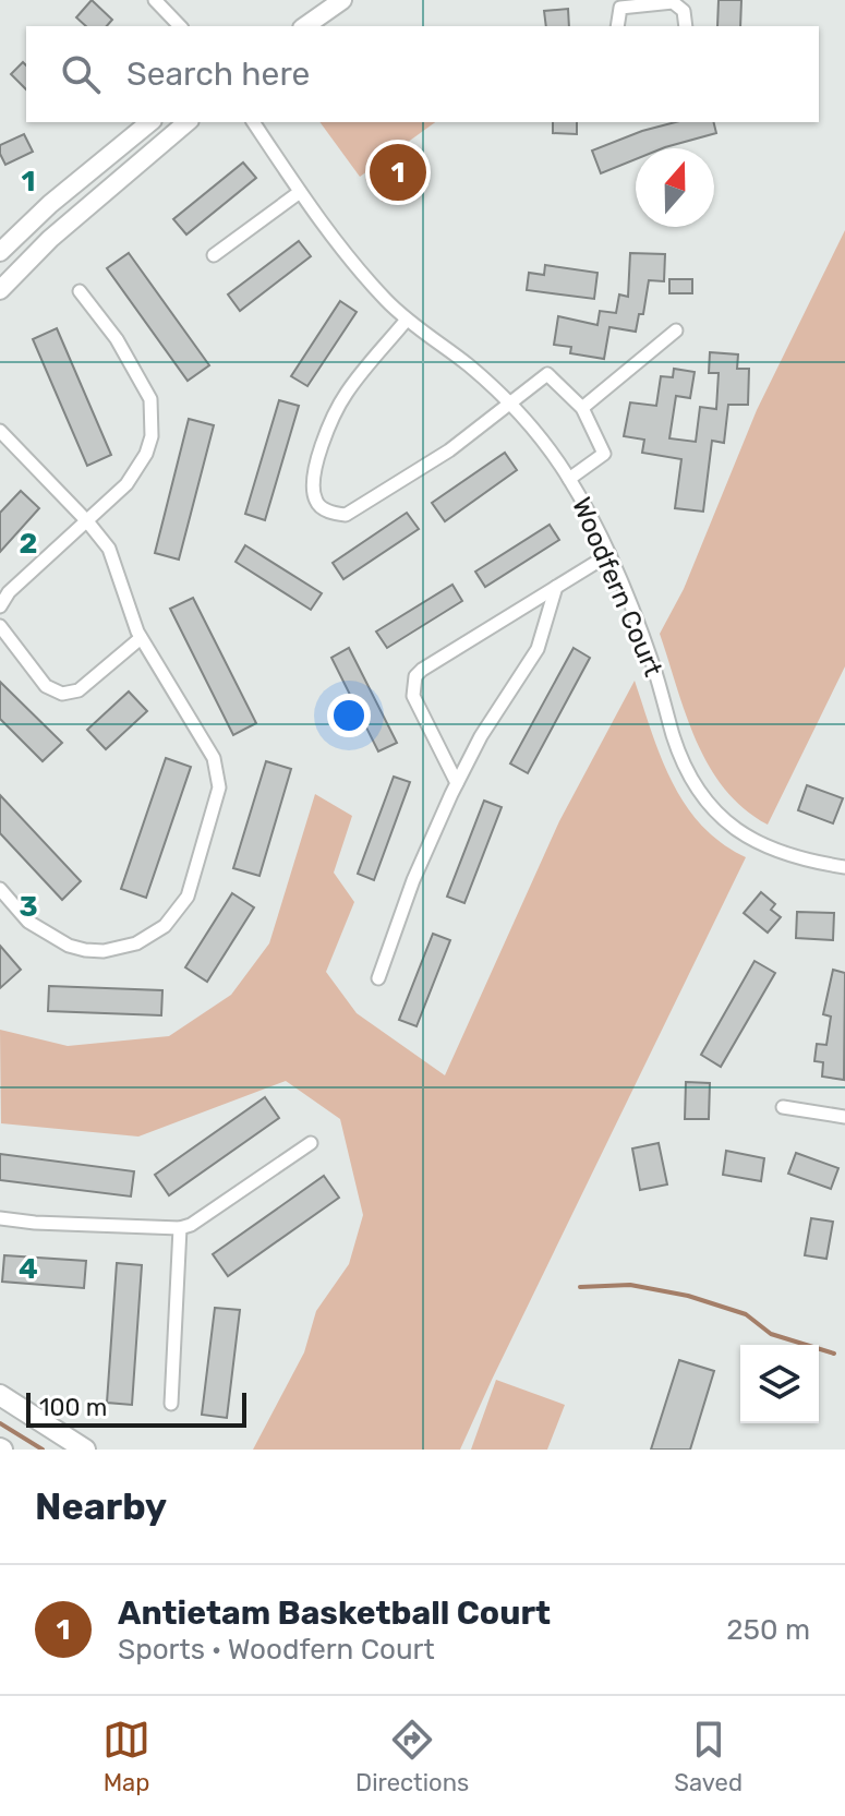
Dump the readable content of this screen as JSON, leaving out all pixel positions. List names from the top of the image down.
{
  "streets": {
    "street": ["Woodfern Court"]
  },
  "scale_bar": "100 m",
  "north": "top",
  "page": {
    "search": "Search here",
    "pins": "1",
    "scale": "100 m",
    "heading": "Nearby",
    "list": [
      {
        "mark": "1",
        "name": "Antietam Basketball Court",
        "note": "Sports · Woodfern Court",
        "value": "250 m"
      }
    ],
    "nav": ["Map", "Directions", "Saved"]
  },
  "grid": {
    "rows": [
      "1",
      "2",
      "3",
      "4"
    ]
  }
}
